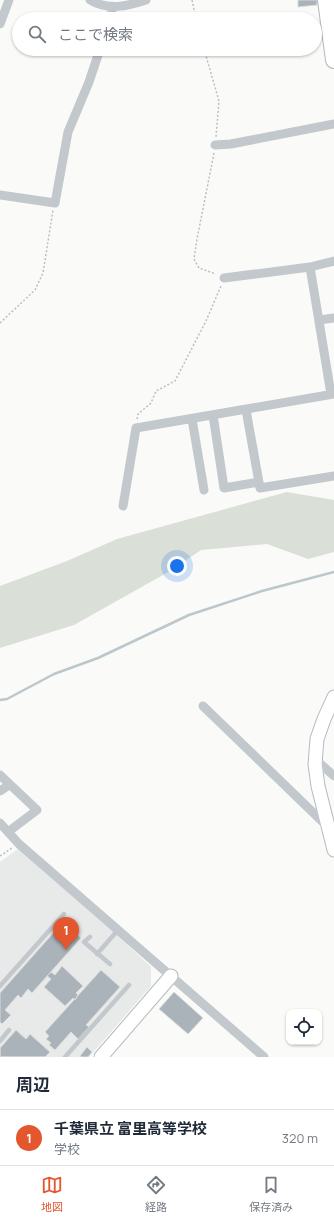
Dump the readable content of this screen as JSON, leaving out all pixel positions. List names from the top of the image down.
{
  "page": {
    "search": "ここで検索",
    "pins": "1",
    "heading": "周辺",
    "list": [
      {
        "mark": "1",
        "name": "千葉県立 富里高等学校",
        "note": "学校",
        "value": "320 m"
      }
    ],
    "nav": ["地図", "経路", "保存済み"]
  }
}
